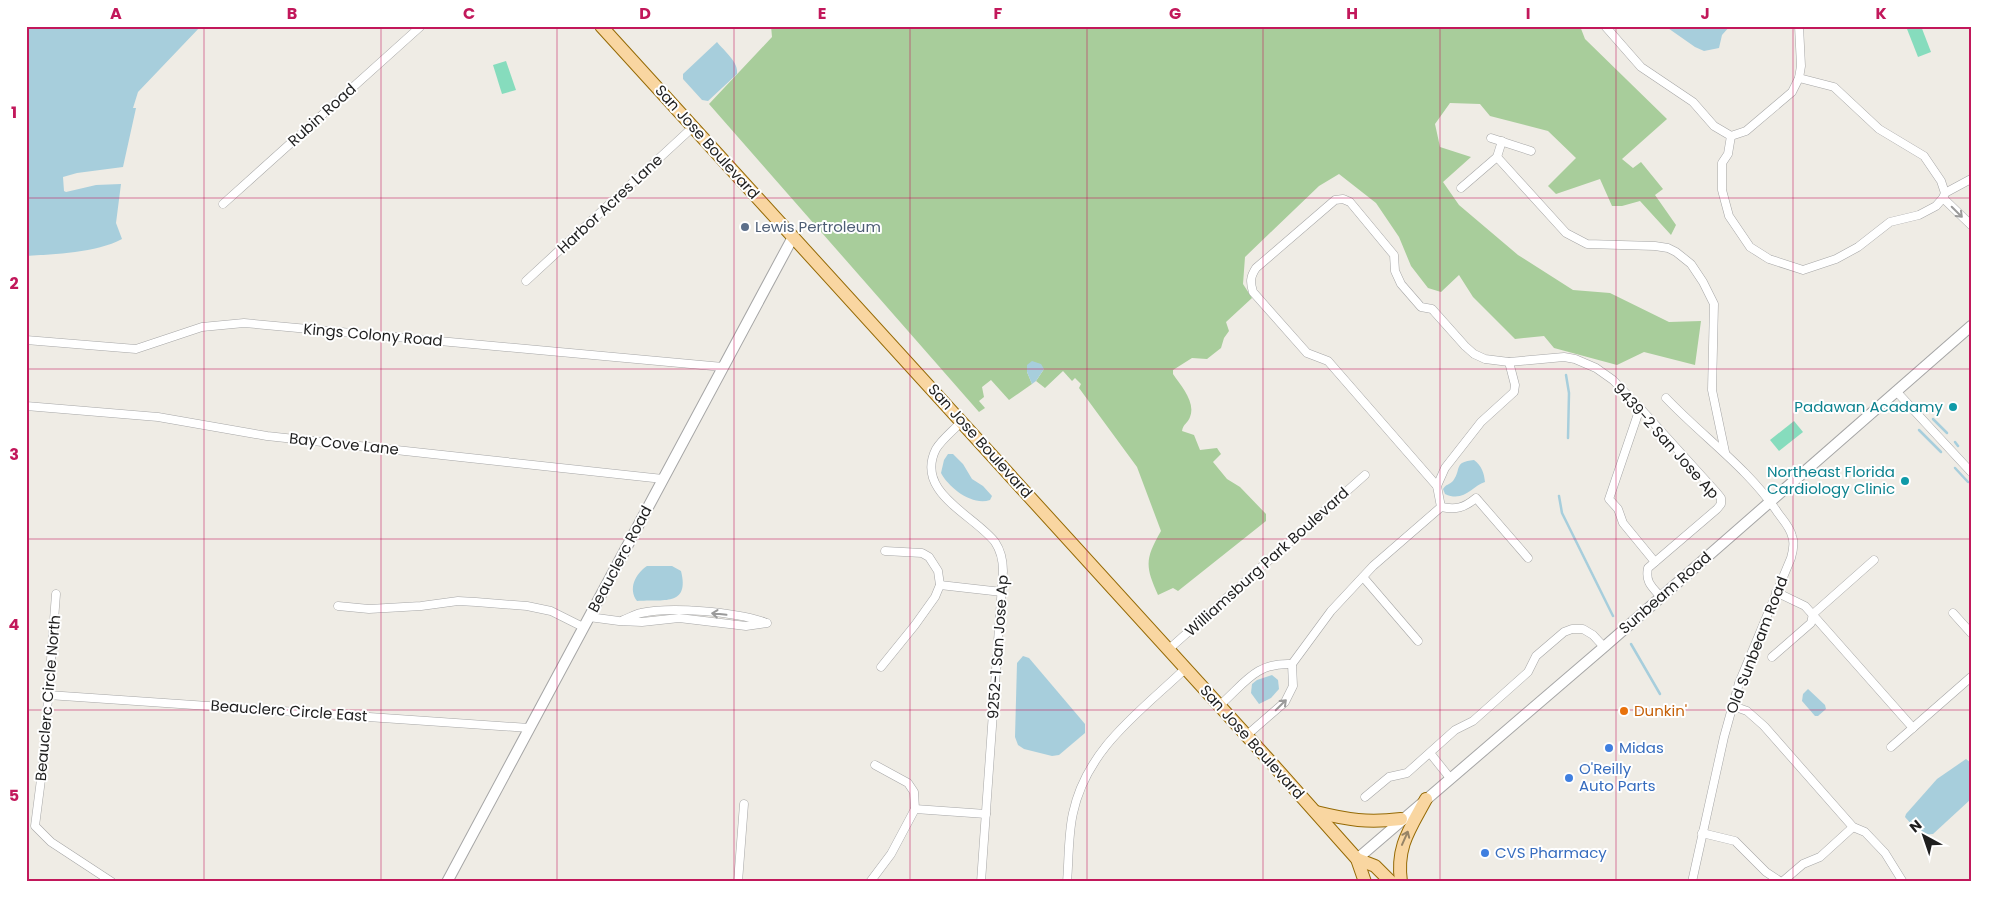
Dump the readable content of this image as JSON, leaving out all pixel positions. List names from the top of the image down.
{
  "streets": {
    "main road": ["San Jose Boulevard"],
    "street": [
      "Rubin Road",
      "Harbor Acres Lane",
      "Kings Colony Road",
      "9439-2 San Jose Ap",
      "Bay Cove Lane",
      "Beauclerc Road",
      "Williamsburg Park Boulevard",
      "Sunbeam Road",
      "Old Sunbeam Road",
      "9252-1 San Jose Ap",
      "Beauclerc Circle North",
      "Beauclerc Circle East"
    ]
  },
  "crossings": [
    ["San Jose Boulevard", "Harbor Acres Lane"],
    ["San Jose Boulevard", "Beauclerc Road"],
    ["San Jose Boulevard", "Williamsburg Park Boulevard"],
    ["San Jose Boulevard", "Sunbeam Road"],
    ["San Jose Boulevard", "9252-1 San Jose Ap"],
    ["Kings Colony Road", "Beauclerc Road"],
    ["Bay Cove Lane", "Beauclerc Road"],
    ["Beauclerc Road", "Beauclerc Circle East"],
    ["Sunbeam Road", "Old Sunbeam Road"],
    ["Beauclerc Circle North", "Beauclerc Circle East"]
  ],
  "places": [
    "Lewis Pertroleum",
    "Padawan Acadamy",
    "Northeast Florida Cardiology Clinic",
    "Dunkin'",
    "Midas",
    "O'Reilly Auto Parts",
    "CVS Pharmacy"
  ],
  "north": "top left",
  "grid": {
    "columns": [
      "A",
      "B",
      "C",
      "D",
      "E",
      "F",
      "G",
      "H",
      "I",
      "J",
      "K"
    ],
    "rows": [
      "1",
      "2",
      "3",
      "4",
      "5"
    ]
  }
}
